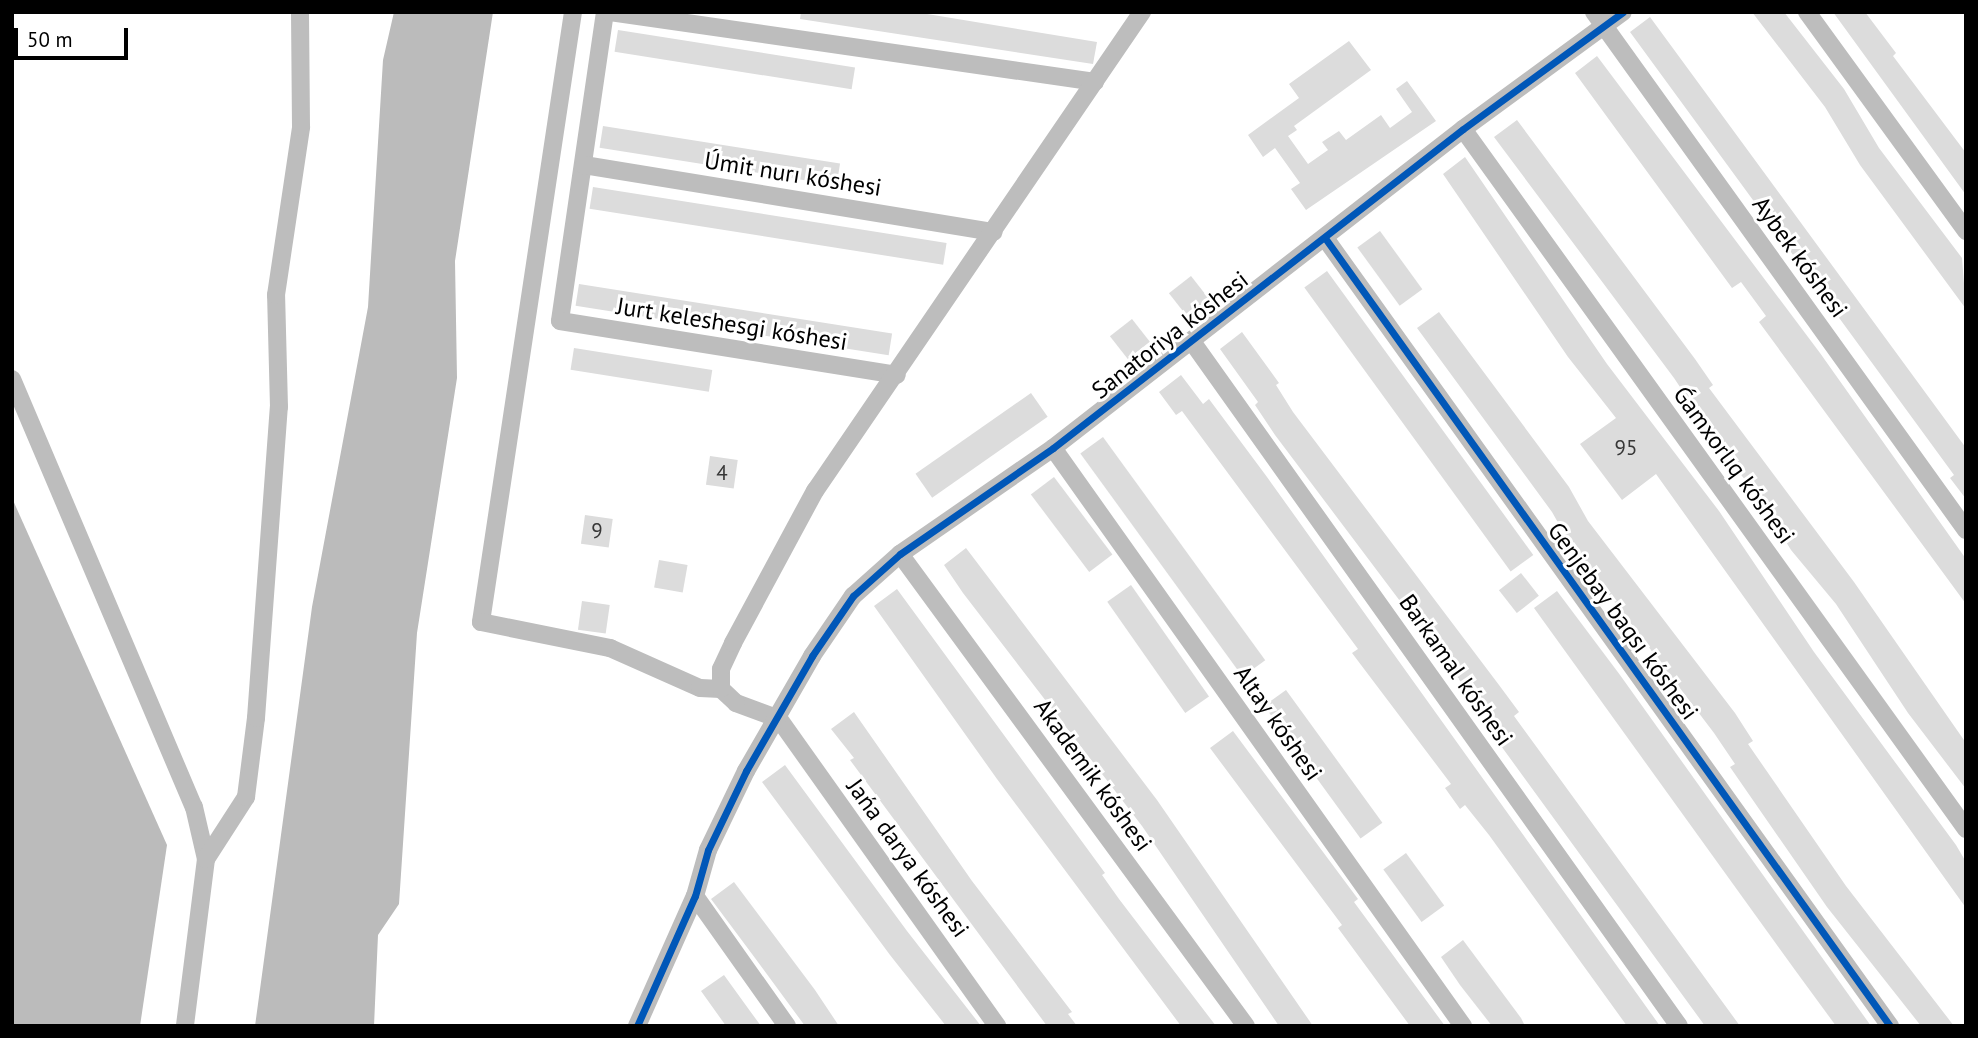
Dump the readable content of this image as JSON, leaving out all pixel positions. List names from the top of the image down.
{
  "streets": {
    "street": [
      "Úmit nurı kóshesi",
      "Aybek kóshesi",
      "Jurt keleshesgi kóshesi",
      "Sanatoriya kóshesi",
      "Ǵamxorlıq kóshesi",
      "Genjebay baqsı kóshesi",
      "Barkamal kóshesi",
      "Altay kóshesi",
      "Akademik kóshesi",
      "Jańa darya kóshesi"
    ]
  },
  "crossings": [
    ["Úmit nurı kóshesi", "Jurt keleshesgi kóshesi"],
    ["Aybek kóshesi", "Sanatoriya kóshesi"],
    ["Sanatoriya kóshesi", "Ǵamxorlıq kóshesi"],
    ["Sanatoriya kóshesi", "Genjebay baqsı kóshesi"],
    ["Sanatoriya kóshesi", "Barkamal kóshesi"],
    ["Sanatoriya kóshesi", "Altay kóshesi"],
    ["Sanatoriya kóshesi", "Akademik kóshesi"],
    ["Sanatoriya kóshesi", "Jańa darya kóshesi"]
  ],
  "house_numbers": ["95", "4", "9"],
  "scale_bar": "50 m"
}
